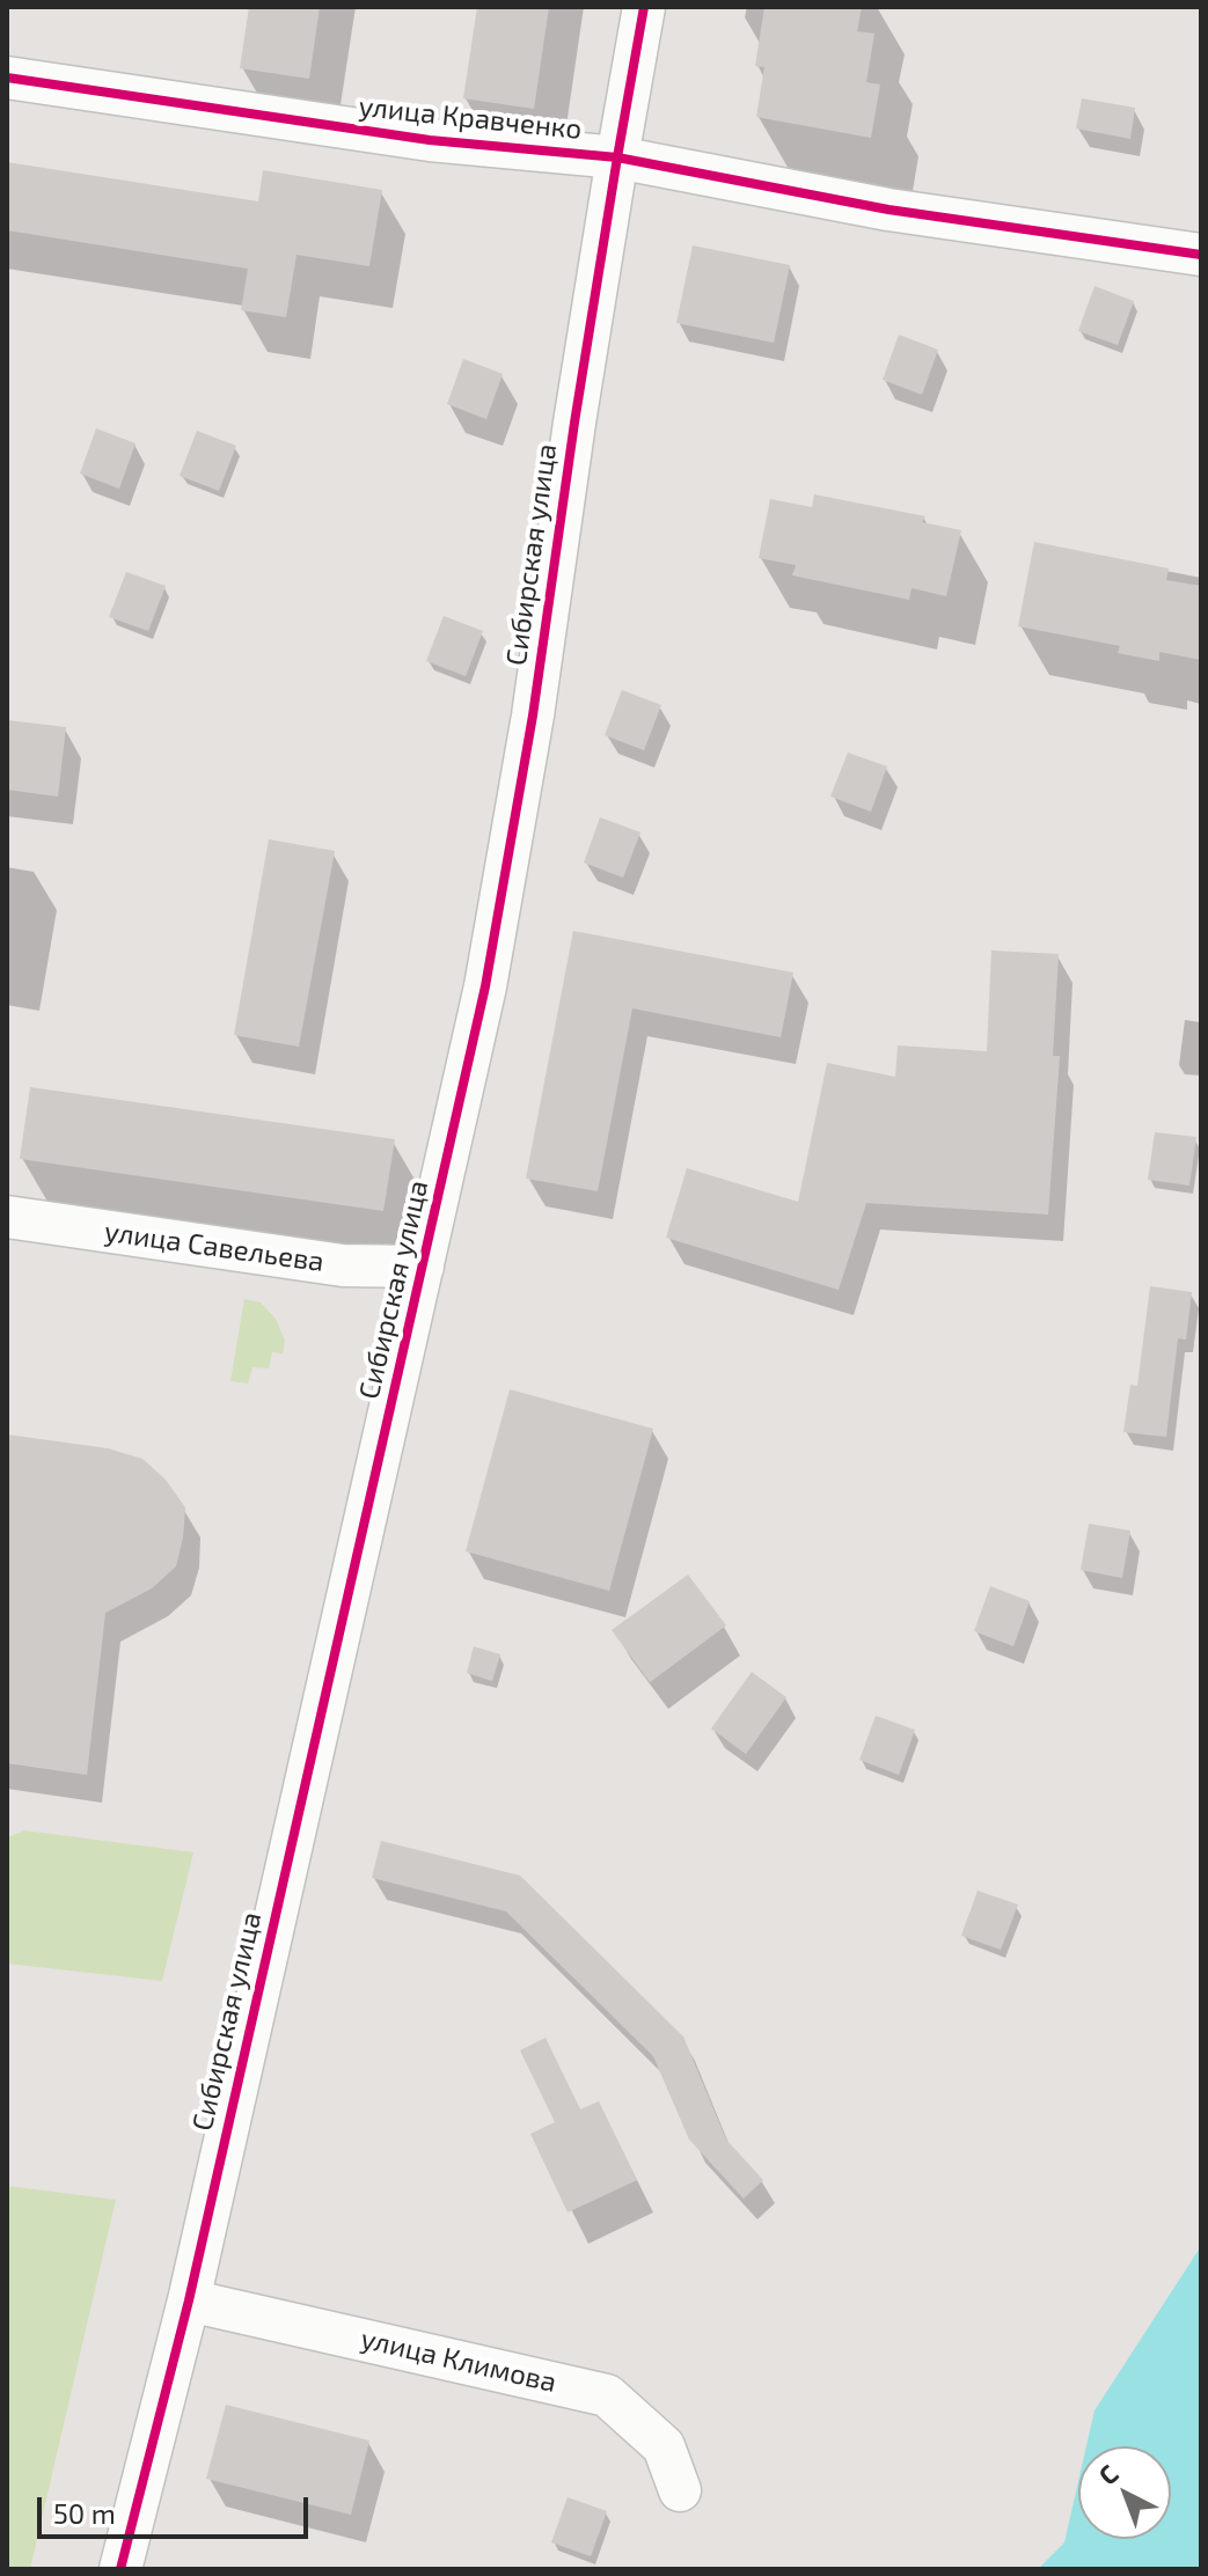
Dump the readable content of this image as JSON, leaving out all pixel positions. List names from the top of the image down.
{
  "streets": {
    "street": [
      "улица Кравченко",
      "Сибирская улица",
      "улица Савельева",
      "улица Климова"
    ]
  },
  "crossings": [
    ["улица Кравченко", "Сибирская улица"],
    ["Сибирская улица", "улица Савельева"],
    ["Сибирская улица", "улица Климова"]
  ],
  "scale_bar": "50 m",
  "north": "top left"
}
